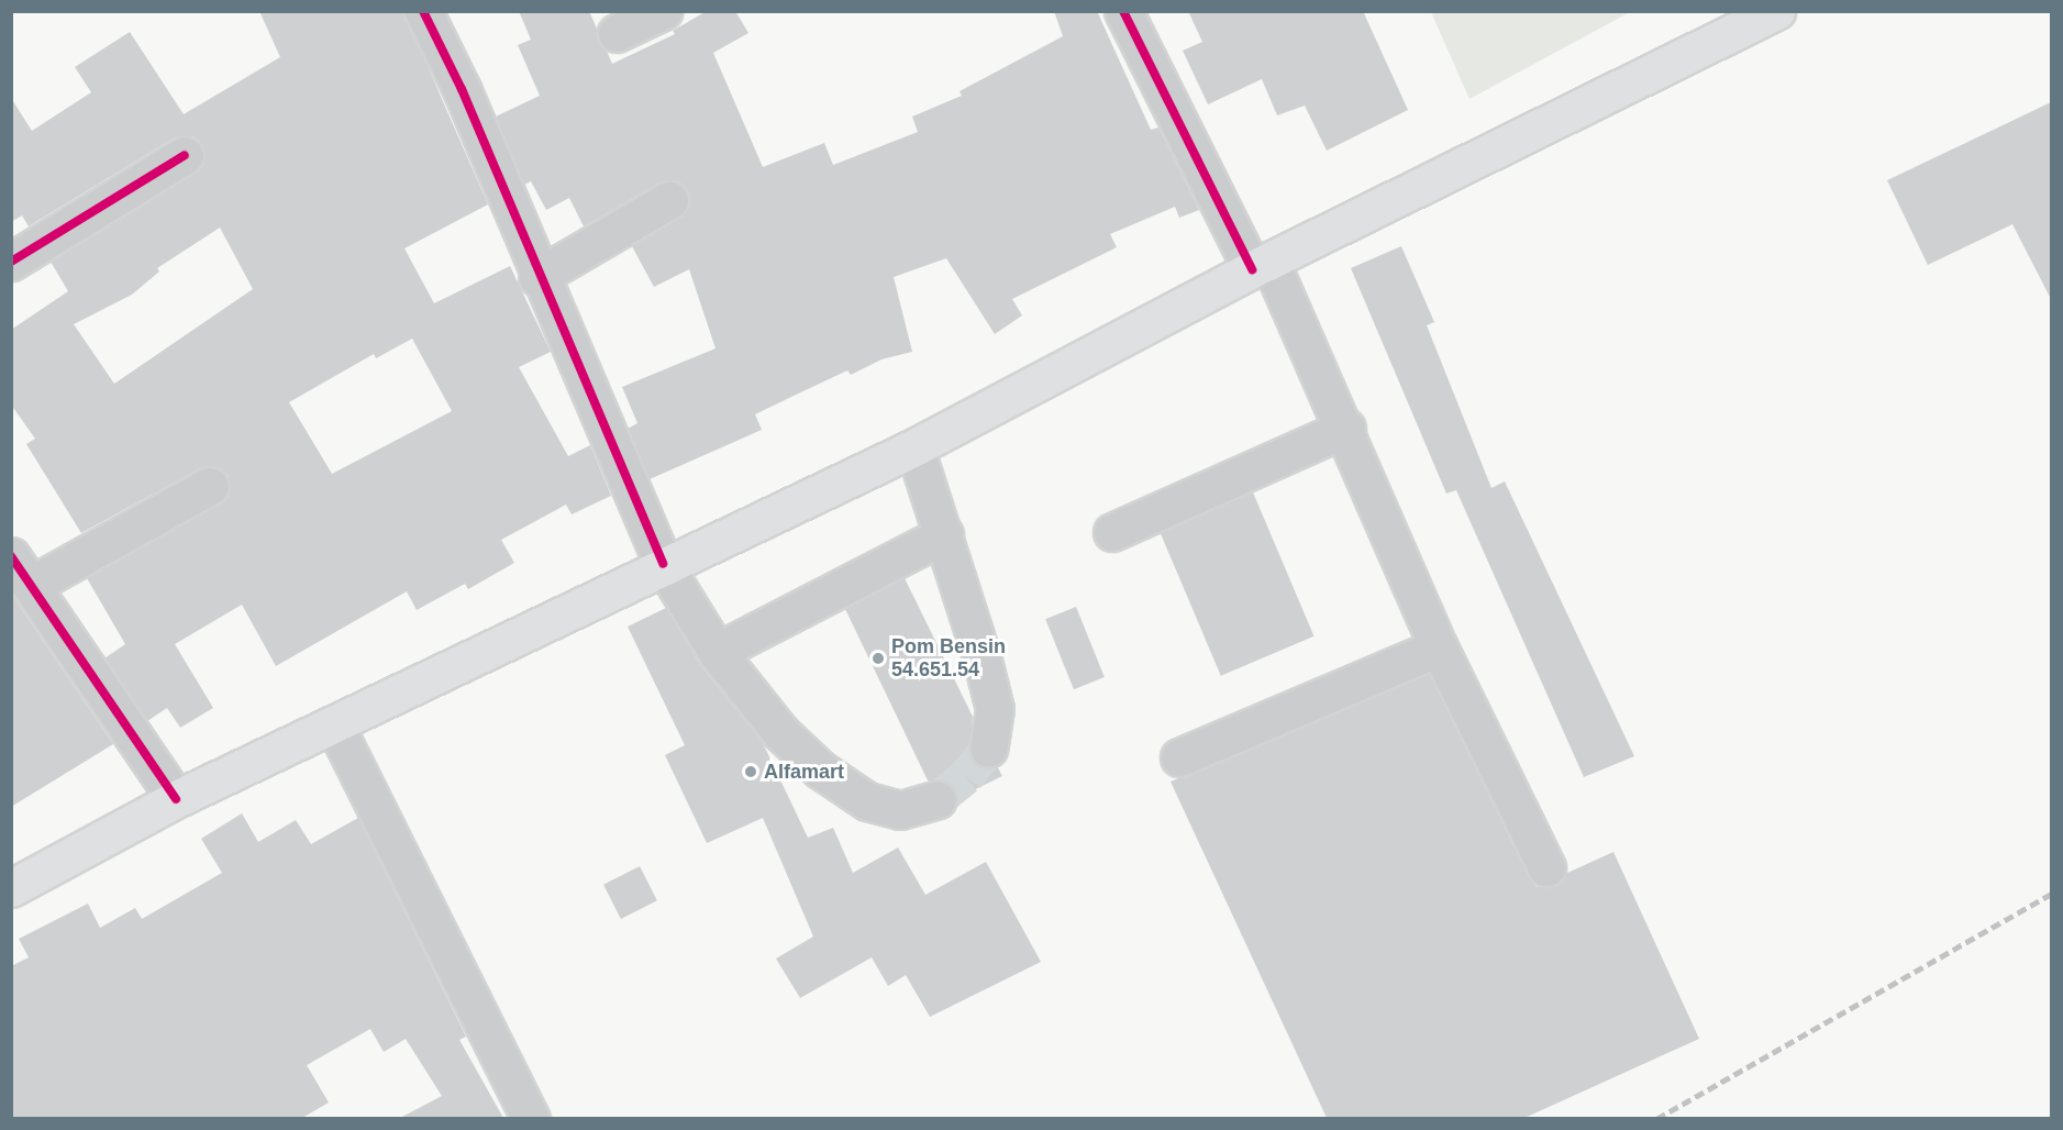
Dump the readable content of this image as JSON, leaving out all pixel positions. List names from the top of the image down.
{
  "places": ["Pom Bensin 54.651.54", "Alfamart"]
}
